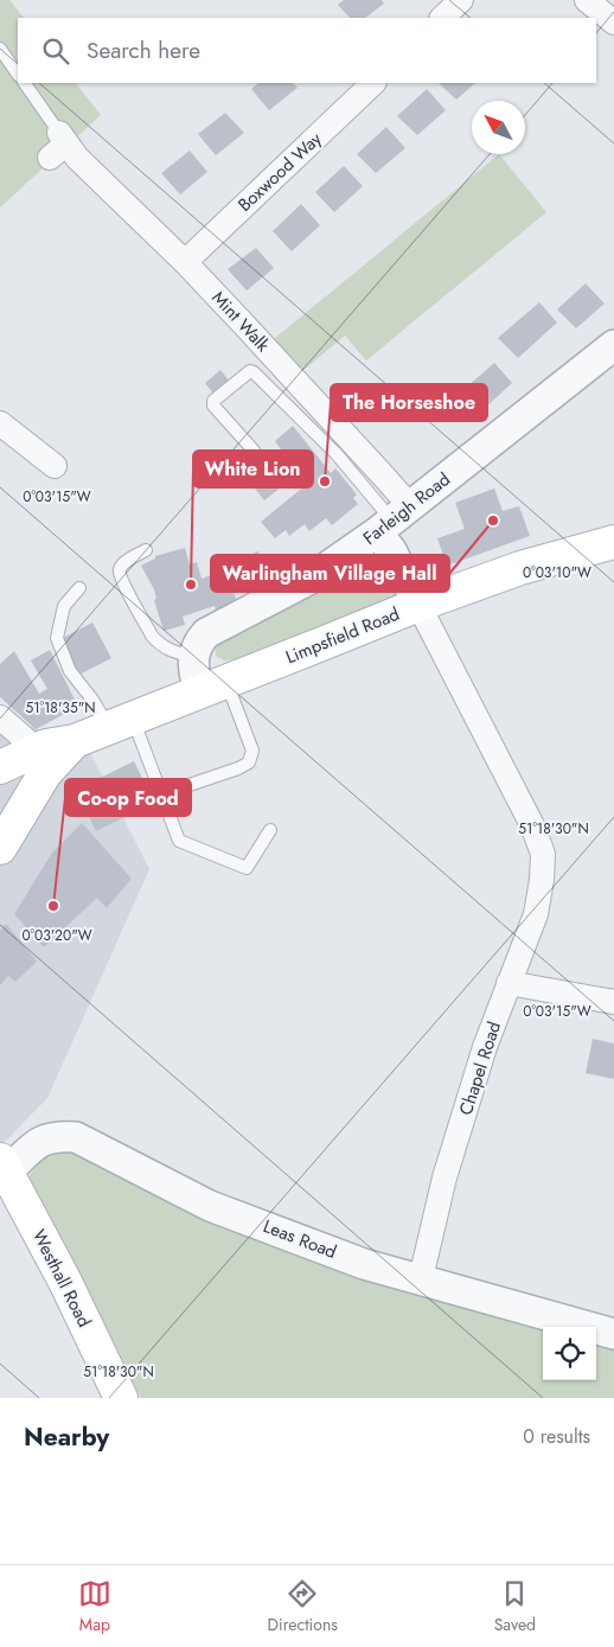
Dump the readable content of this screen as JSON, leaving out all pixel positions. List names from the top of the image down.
{
  "streets": {
    "main road": ["Limpsfield Road", "Westhall Road"],
    "street": [
      "Boxwood Way",
      "Mint Walk",
      "Farleigh Road",
      "Chapel Road",
      "Leas Road"
    ]
  },
  "crossings": [
    ["Boxwood Way", "Mint Walk"],
    ["Mint Walk", "Farleigh Road"],
    ["Limpsfield Road", "Chapel Road"],
    ["Chapel Road", "Leas Road"],
    ["Leas Road", "Westhall Road"]
  ],
  "places": [
    "The Horseshoe",
    "Warlingham Village Hall",
    "White Lion",
    "Co-op Food"
  ],
  "north": "top left",
  "page": {
    "search": "Search here",
    "heading": ["Nearby", "0 results"],
    "nav": ["Map", "Directions", "Saved"]
  },
  "coordinates": [
    "0°03'15\"W",
    "0°03'10\"W",
    "51°18'35\"N",
    "51°18'30\"N",
    "0°03'20\"W"
  ]
}
